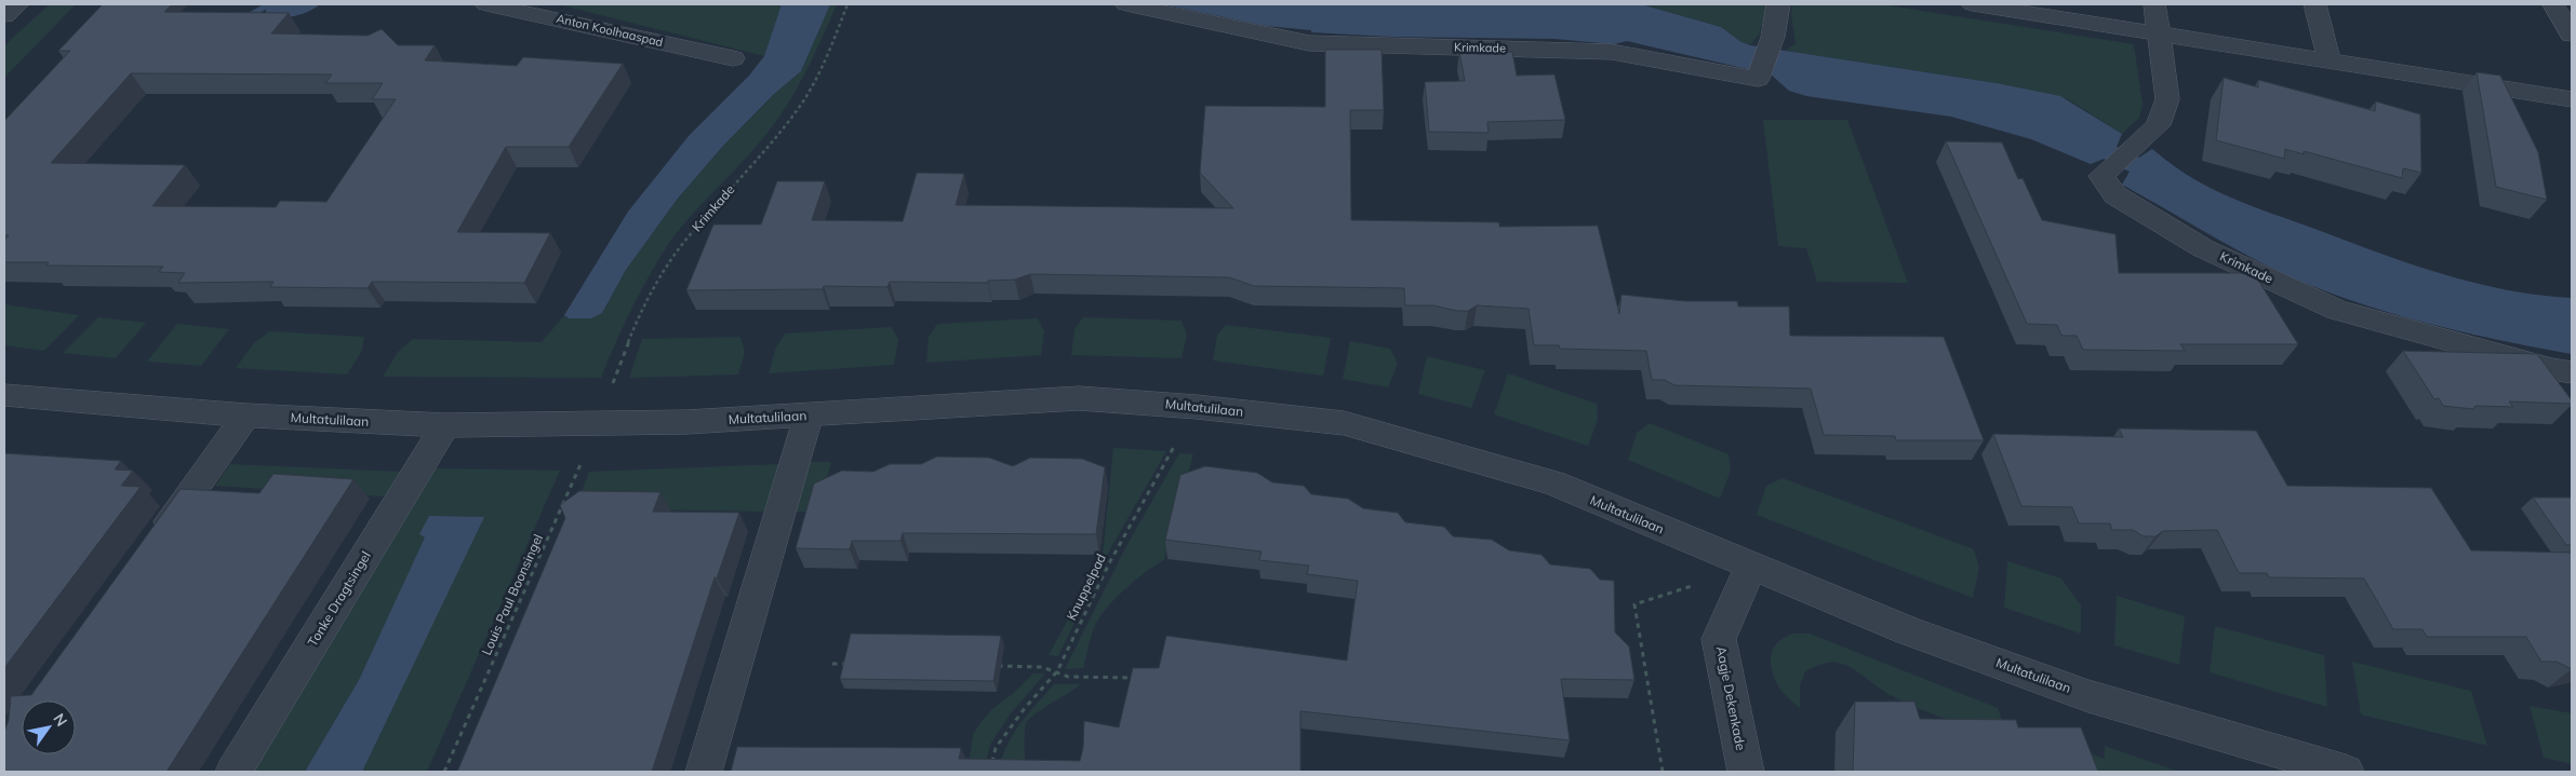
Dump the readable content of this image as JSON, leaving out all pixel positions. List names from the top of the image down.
{
  "streets": {
    "street": [
      "Anton Koolhaaspad",
      "Krimkade",
      "Multatulilaan",
      "Tonke Dragtsingel",
      "Aagje Dekenkade"
    ],
    "path": ["Knuppelpad", "Louis Paul Boonsingel"]
  },
  "crossings": [
    ["Krimkade", "Multatulilaan"],
    ["Krimkade", "Louis Paul Boonsingel"],
    ["Multatulilaan", "Knuppelpad"],
    ["Multatulilaan", "Louis Paul Boonsingel"],
    ["Multatulilaan", "Tonke Dragtsingel"],
    ["Multatulilaan", "Aagje Dekenkade"]
  ],
  "north": "top right"
}
